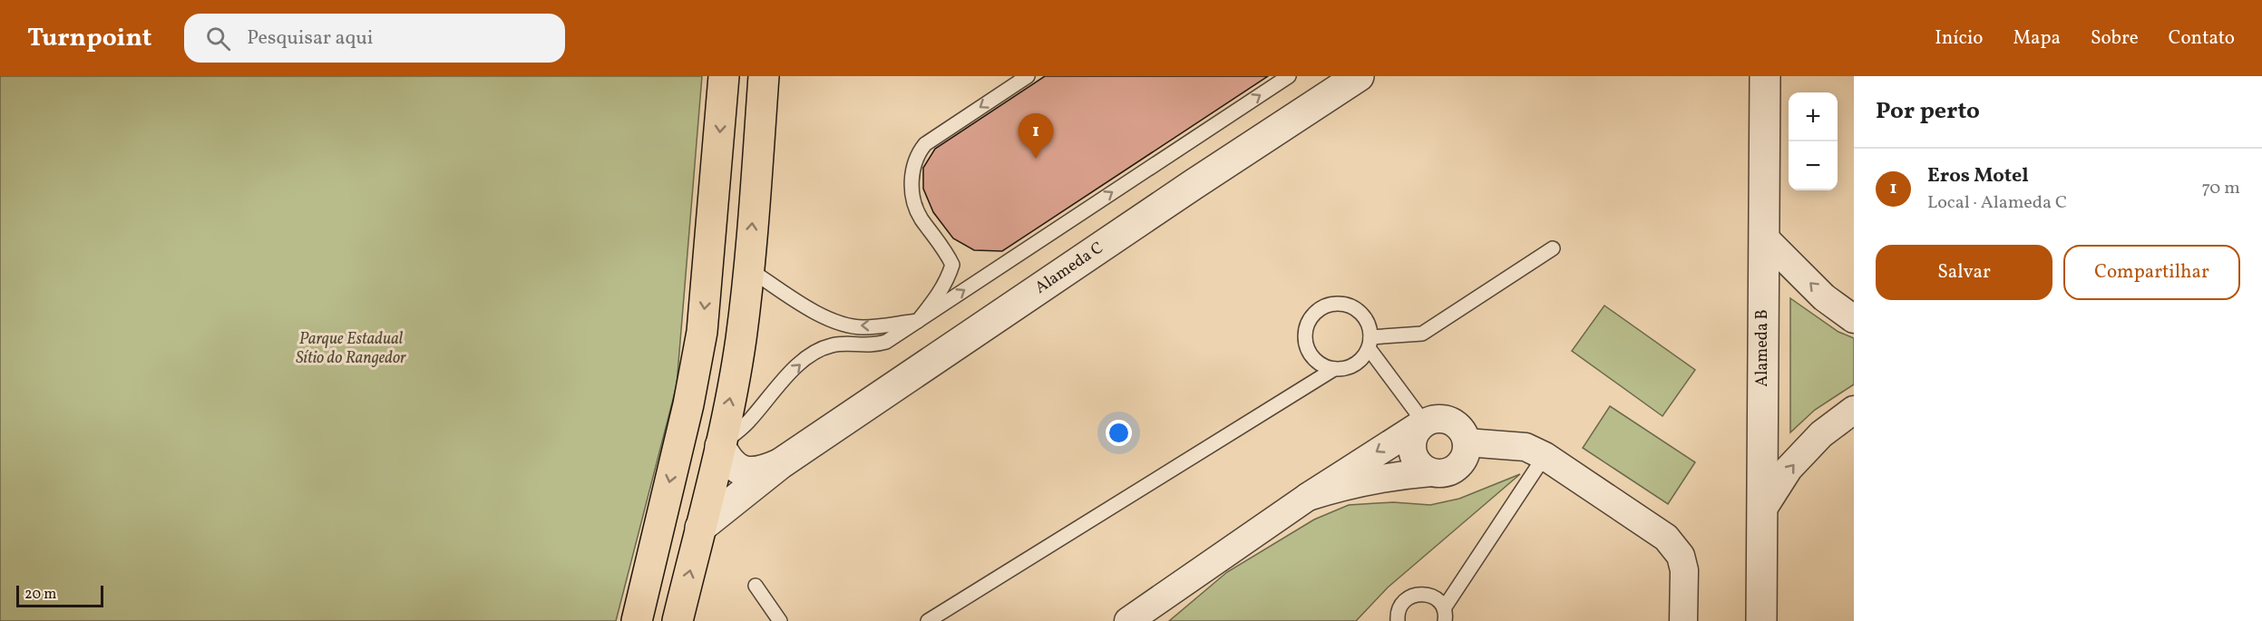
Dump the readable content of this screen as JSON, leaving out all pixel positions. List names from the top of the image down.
{
  "streets": {
    "street": ["Alameda C", "Alameda B"]
  },
  "parks": ["Parque Estadual Sítio do Rangedor"],
  "scale_bar": "20 m",
  "page": {
    "header": "Turnpoint",
    "search": "Pesquisar aqui",
    "nav": [
      "Início",
      "Mapa",
      "Sobre",
      "Contato"
    ],
    "heading": "Por perto",
    "map_buttons": ["+", "−"],
    "pins": "1",
    "list": [
      {
        "mark": "1",
        "name": "Eros Motel",
        "note": "Local · Alameda C",
        "value": "70 m"
      }
    ],
    "buttons": ["Salvar", "Compartilhar"],
    "scale": "20 m"
  }
}
